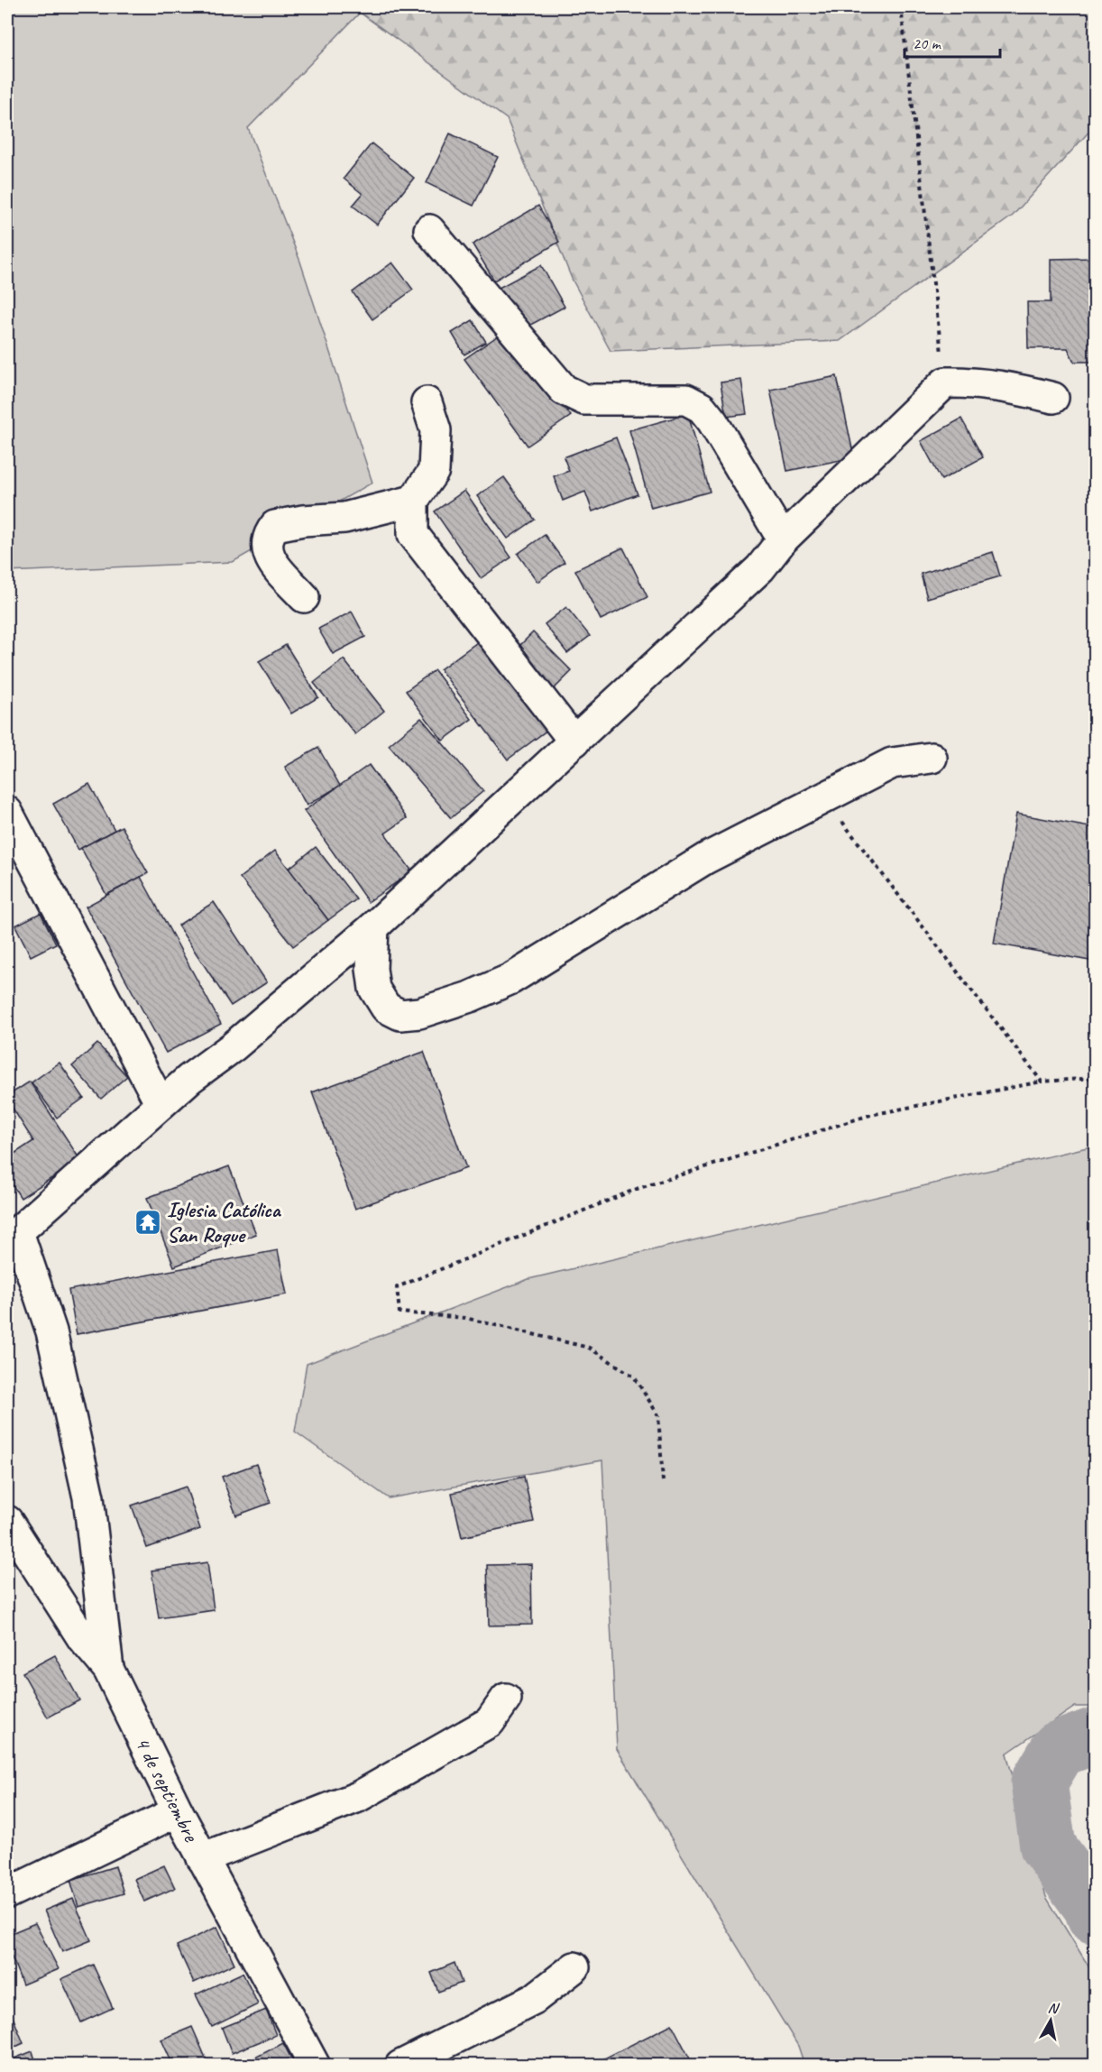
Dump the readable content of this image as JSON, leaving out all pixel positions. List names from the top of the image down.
{
  "streets": {
    "street": ["4 de septiembre"]
  },
  "places": {
    "temple": ["Iglesia Católica San Roque"]
  },
  "scale_bar": "20 m",
  "north": "top"
}
